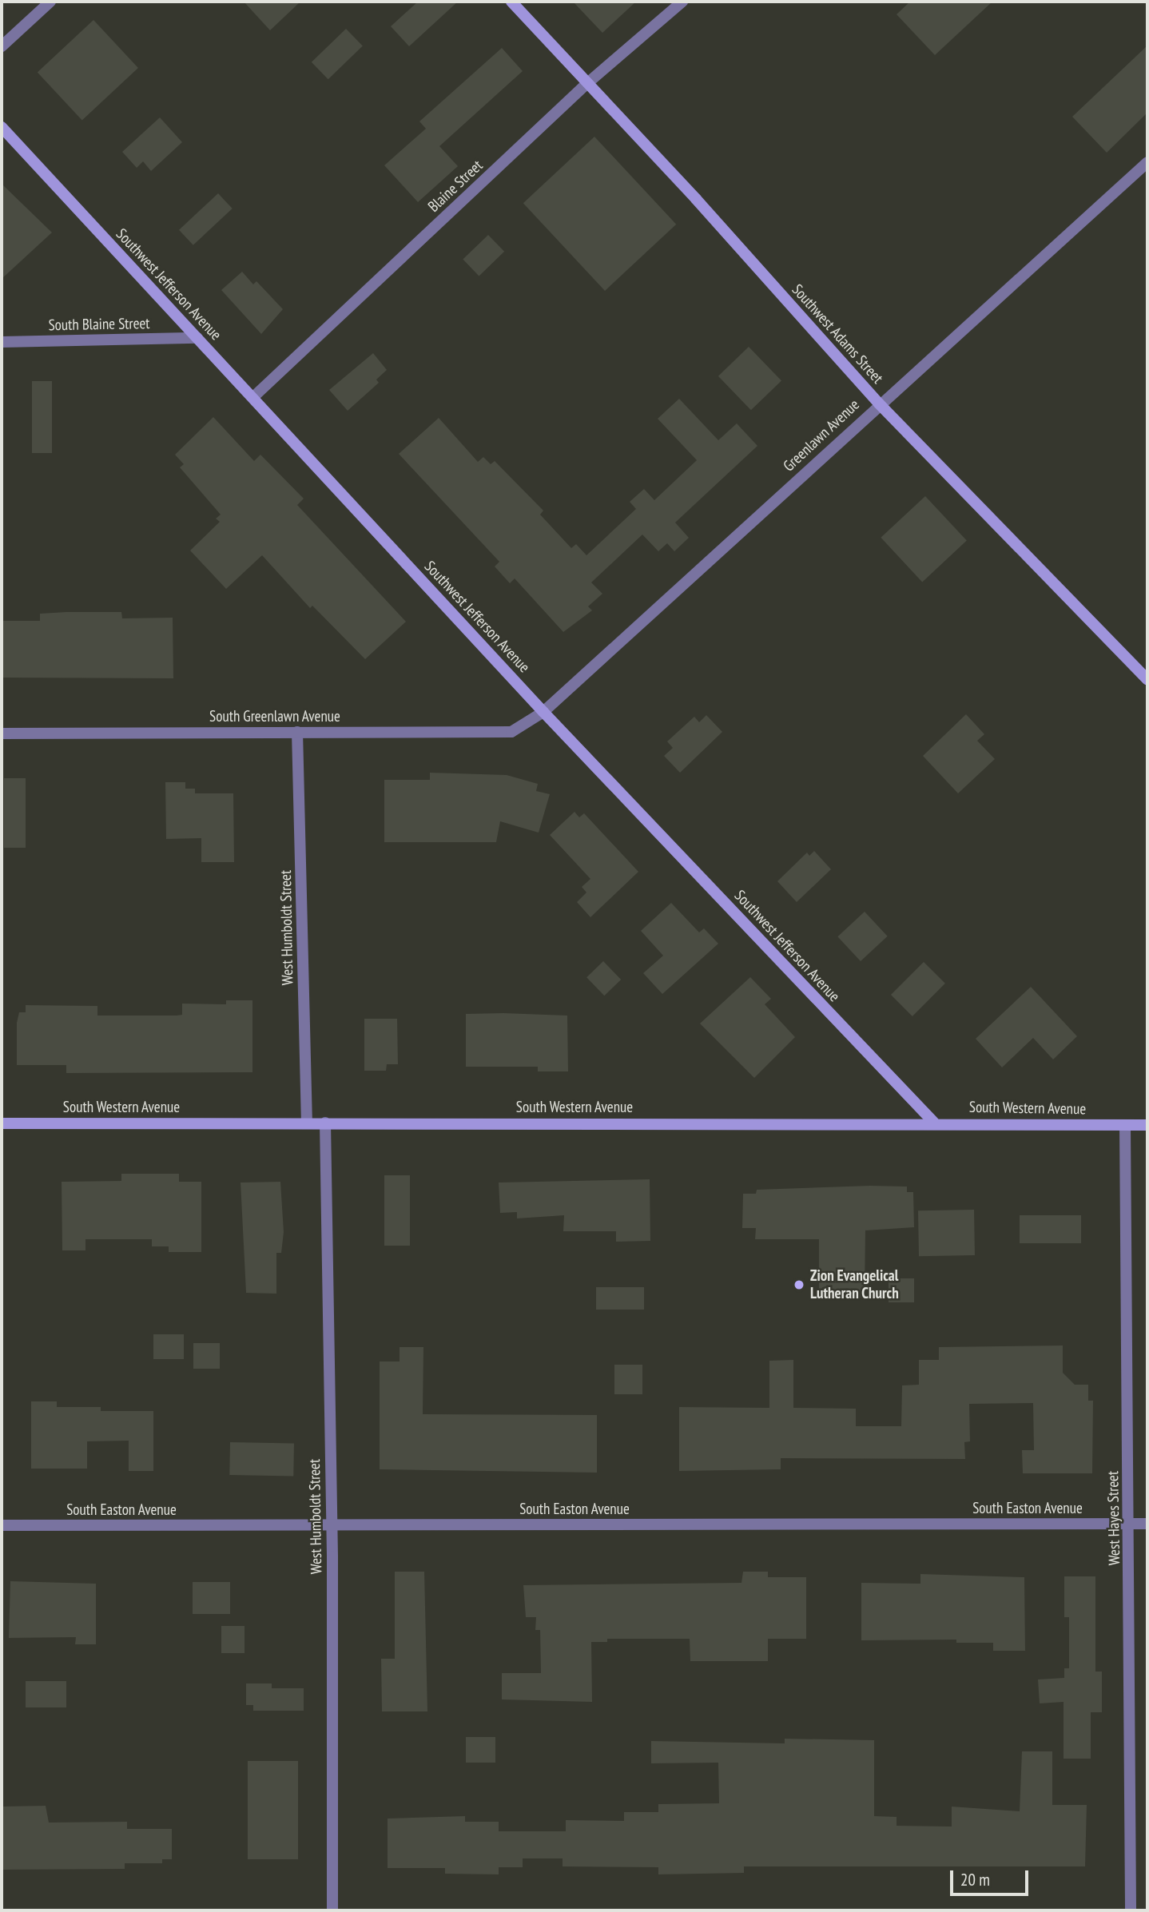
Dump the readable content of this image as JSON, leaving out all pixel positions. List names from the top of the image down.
{
  "streets": {
    "main road": ["Southwest Jefferson Avenue", "Southwest Adams Street", "South Western Avenue"],
    "street": [
      "Blaine Street",
      "South Blaine Street",
      "Greenlawn Avenue",
      "South Greenlawn Avenue",
      "West Humboldt Street",
      "South Easton Avenue",
      "West Hayes Street"
    ]
  },
  "crossings": [
    ["Blaine Street", "Southwest Jefferson Avenue"],
    ["Blaine Street", "Southwest Adams Street"],
    ["Southwest Jefferson Avenue", "South Blaine Street"],
    ["Southwest Jefferson Avenue", "Greenlawn Avenue"],
    ["Southwest Jefferson Avenue", "South Greenlawn Avenue"],
    ["Southwest Jefferson Avenue", "South Western Avenue"],
    ["Southwest Adams Street", "Greenlawn Avenue"],
    ["Greenlawn Avenue", "South Greenlawn Avenue"],
    ["South Greenlawn Avenue", "West Humboldt Street"],
    ["West Humboldt Street", "South Western Avenue"],
    ["West Humboldt Street", "South Easton Avenue"],
    ["South Western Avenue", "West Hayes Street"],
    ["South Easton Avenue", "West Hayes Street"]
  ],
  "places": ["Zion Evangelical Lutheran Church"],
  "scale_bar": "20 m"
}
